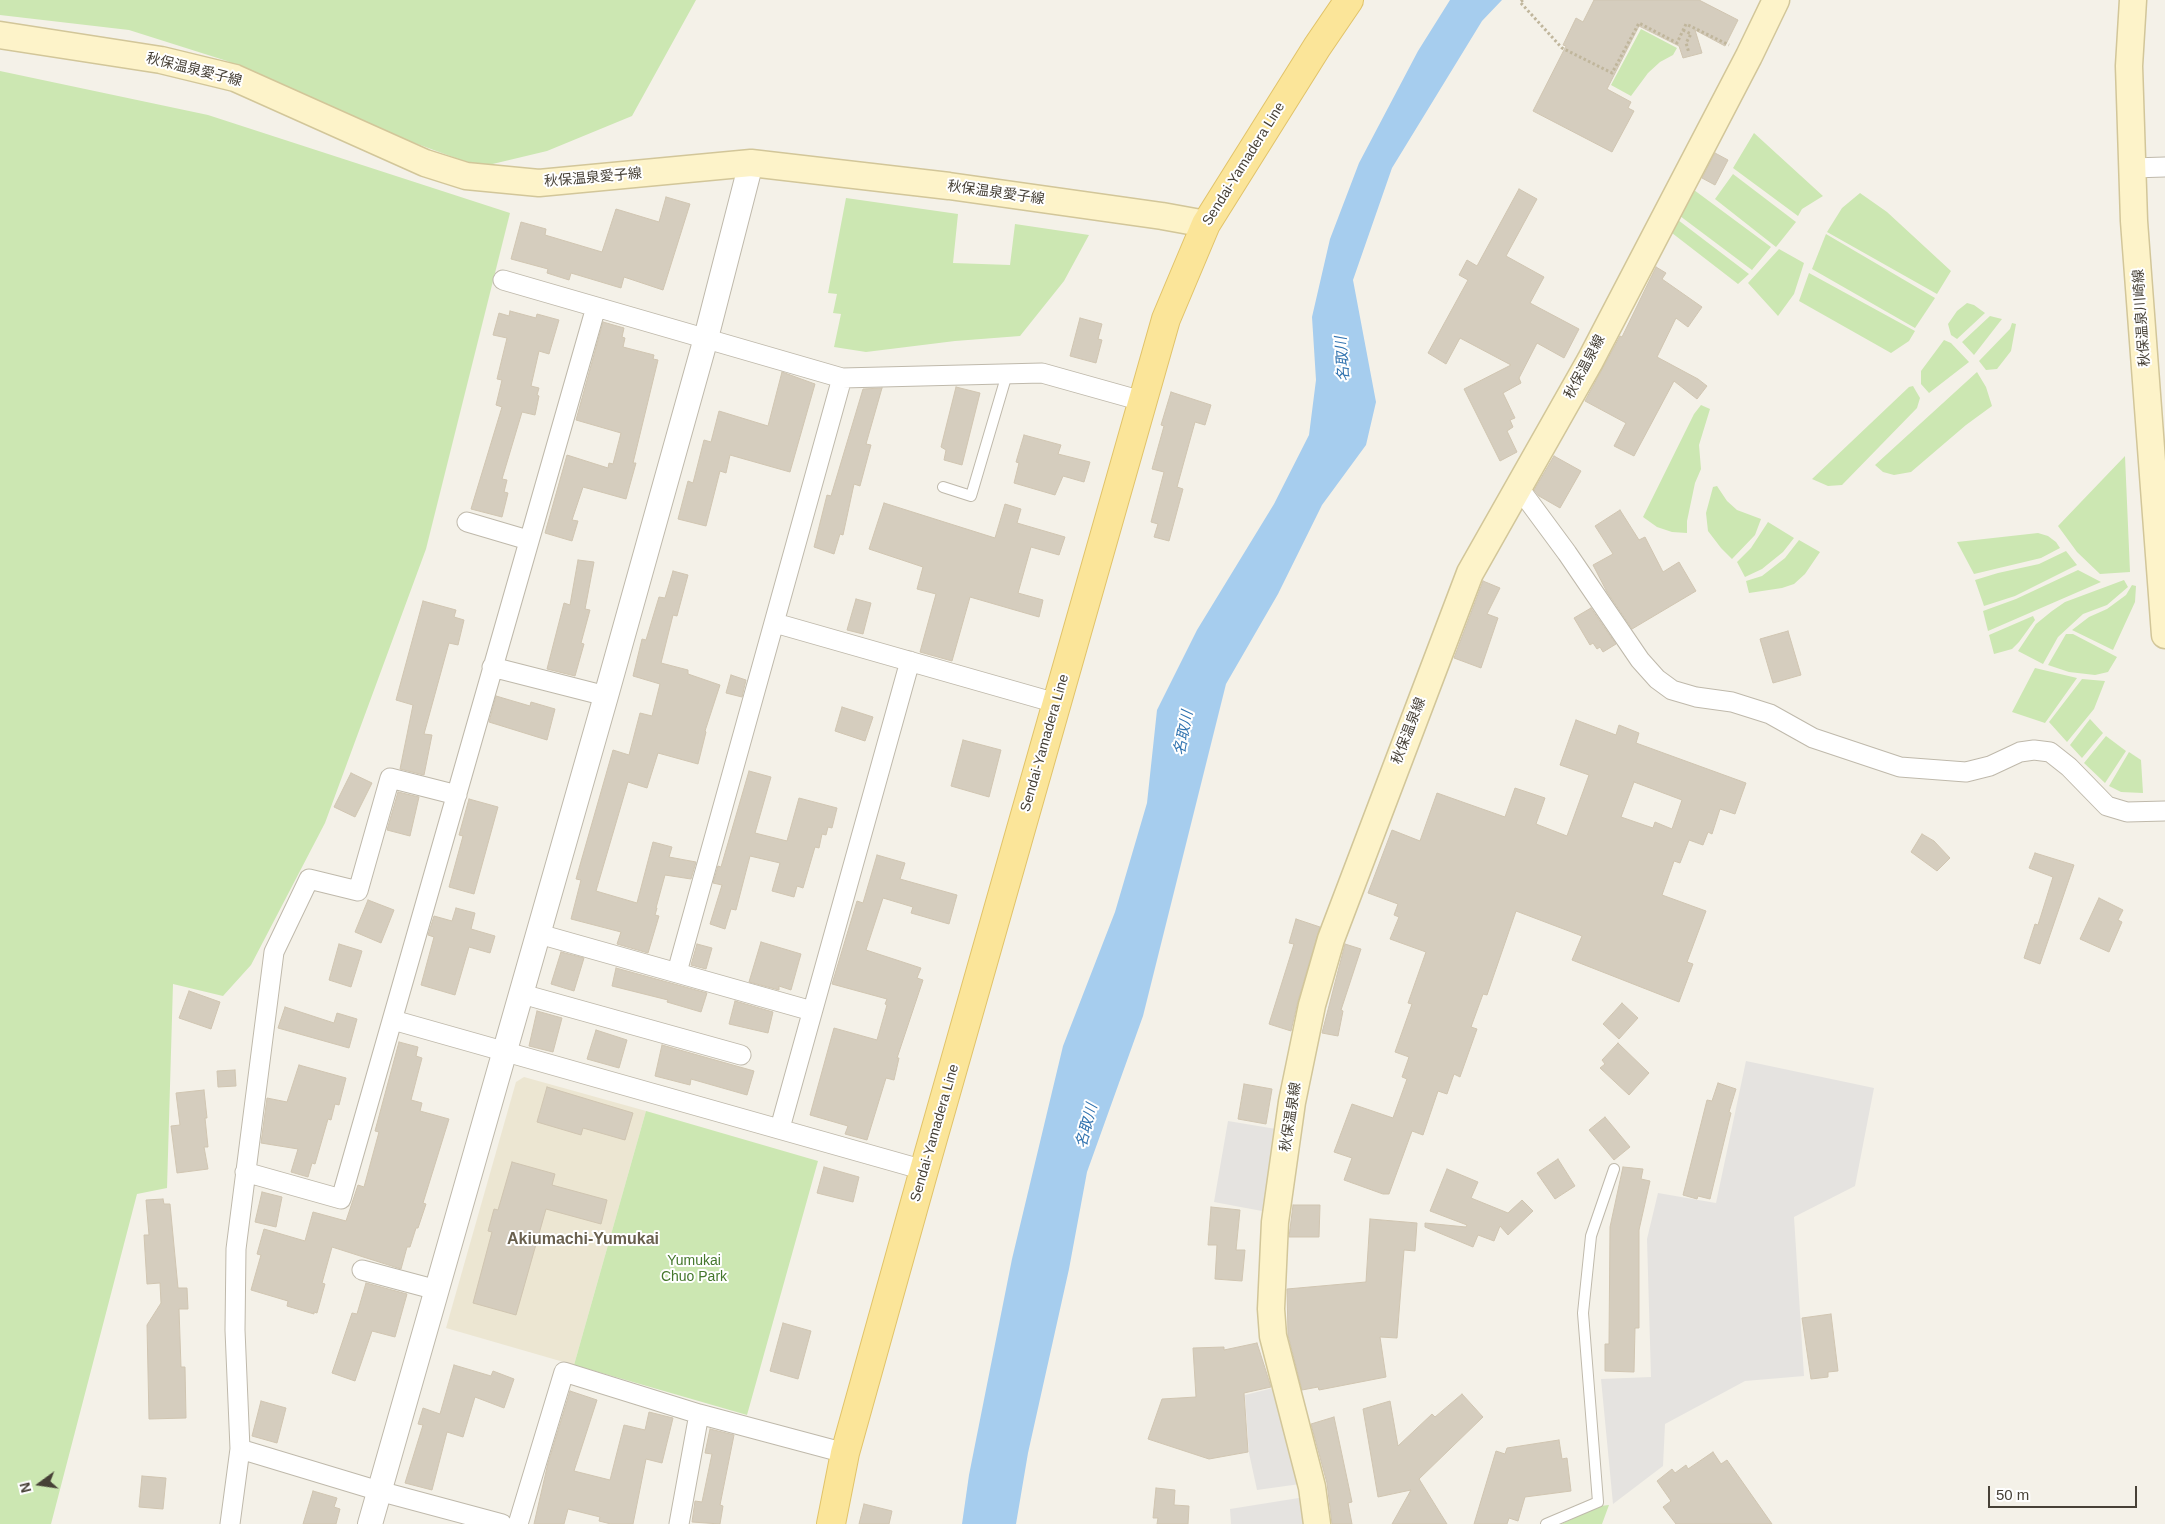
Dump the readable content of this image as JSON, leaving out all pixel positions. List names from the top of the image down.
{
  "streets": {
    "main road": [
      "秋保温泉愛子線",
      "Sendai-Yamadera Line",
      "秋保温泉川崎線",
      "秋保温泉線"
    ]
  },
  "crossings": [
    ["秋保温泉愛子線", "Sendai-Yamadera Line"]
  ],
  "districts": ["Akiumachi-Yumukai"],
  "water": ["名取川"],
  "parks": ["Yumukai Chuo Park"],
  "scale_bar": "50 m",
  "north": "left"
}
